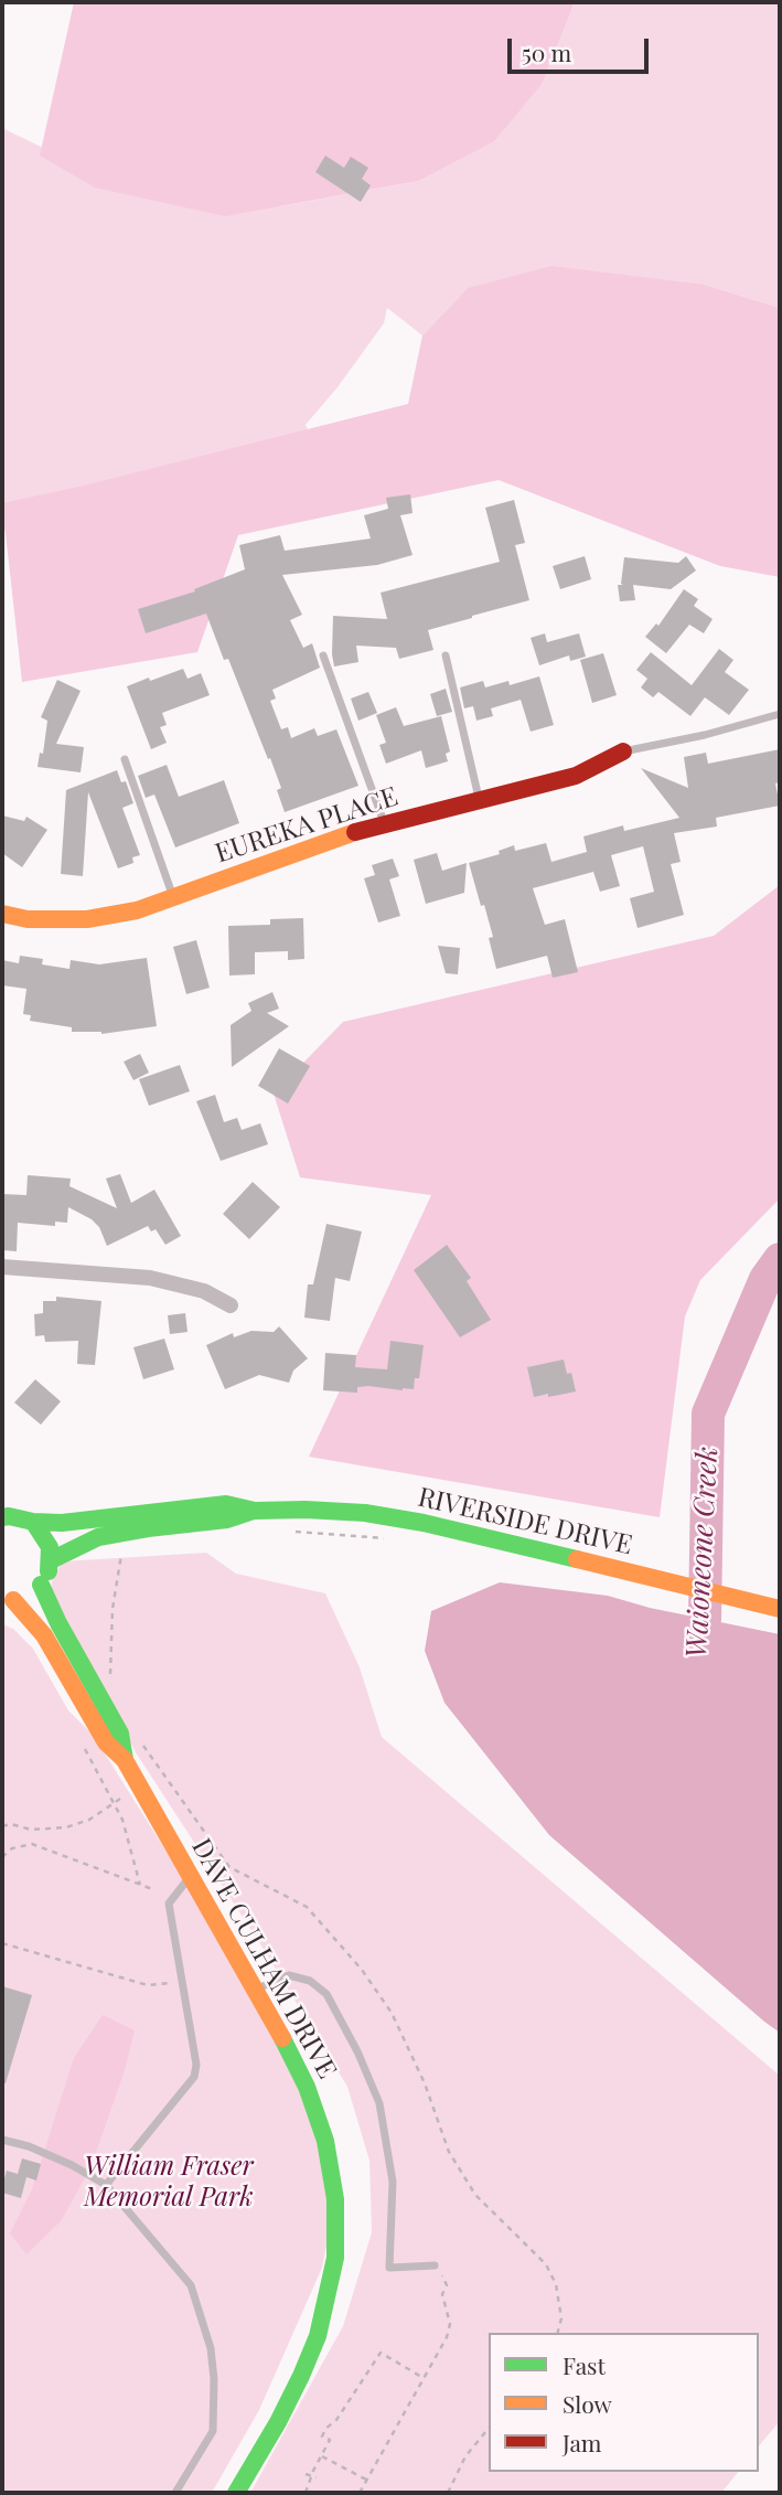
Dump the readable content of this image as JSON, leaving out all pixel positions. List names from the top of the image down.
{
  "streets": {
    "main road": ["EUREKA PLACE", "RIVERSIDE DRIVE", "DAVE CULHAM DRIVE"]
  },
  "water": ["Waioneone Creek"],
  "parks": ["William Fraser Memorial Park"],
  "legend": ["Fast", "Slow", "Jam"],
  "scale_bar": "50 m"
}
